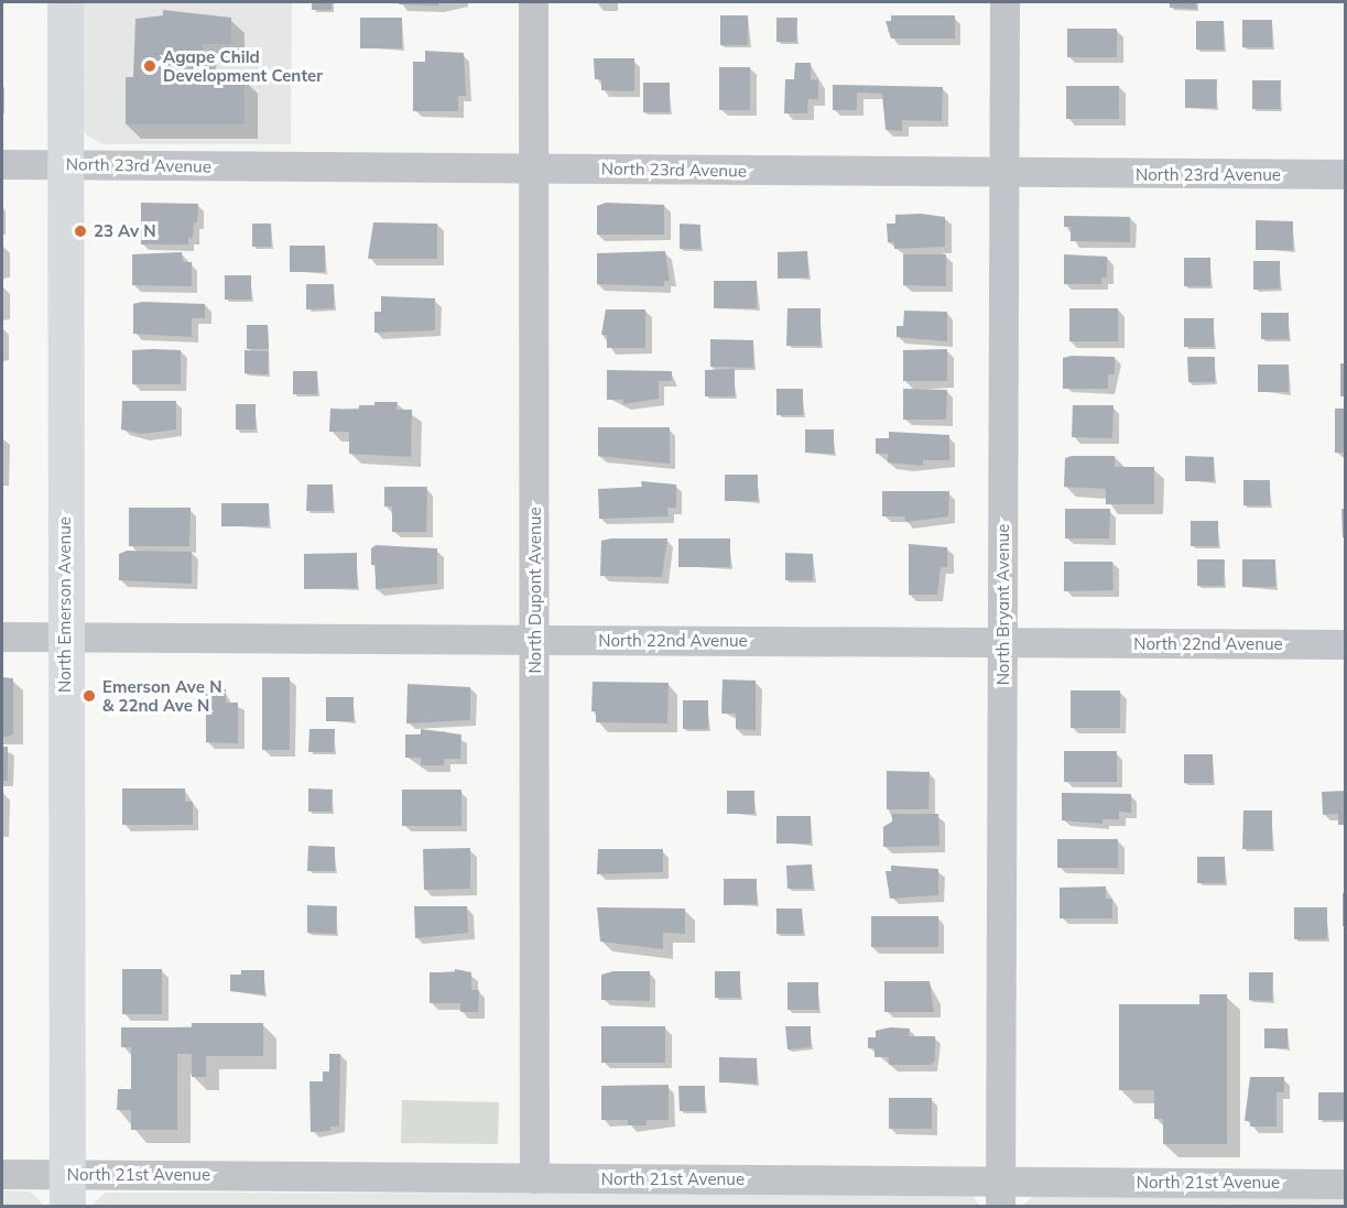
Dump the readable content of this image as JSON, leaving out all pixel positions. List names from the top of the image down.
{
  "streets": {
    "street": [
      "North 23rd Avenue",
      "North Dupont Avenue",
      "North Emerson Avenue",
      "North Bryant Avenue",
      "North 22nd Avenue",
      "North 21st Avenue"
    ]
  },
  "crossings": [
    ["North 23rd Avenue", "North Dupont Avenue"],
    ["North 23rd Avenue", "North Emerson Avenue"],
    ["North 23rd Avenue", "North Bryant Avenue"],
    ["North Dupont Avenue", "North 22nd Avenue"],
    ["North Dupont Avenue", "North 21st Avenue"],
    ["North Emerson Avenue", "North 22nd Avenue"],
    ["North Emerson Avenue", "North 21st Avenue"],
    ["North Bryant Avenue", "North 22nd Avenue"],
    ["North Bryant Avenue", "North 21st Avenue"]
  ],
  "places": ["Agape Child Development Center", "23 Av N", "Emerson Ave N & 22nd Ave N"]
}
